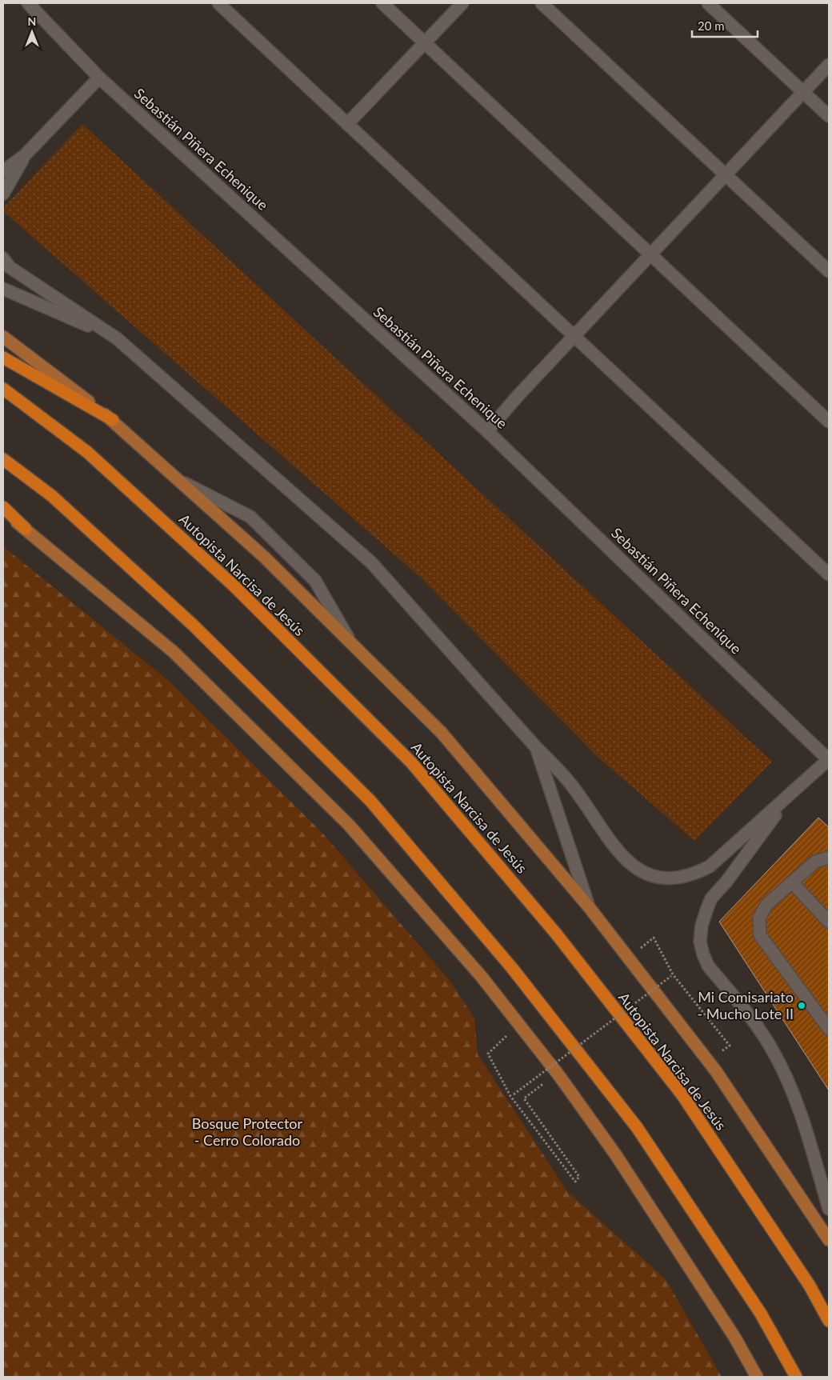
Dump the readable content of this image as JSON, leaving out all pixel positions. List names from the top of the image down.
{
  "streets": {
    "highway": ["Autopista Narcisa de Jesús"],
    "street": ["Sebastián Piñera Echenique"]
  },
  "parks": ["Bosque Protector - Cerro Colorado"],
  "places": ["Mi Comisariato - Mucho Lote II"],
  "scale_bar": "20 m",
  "north": "top"
}
